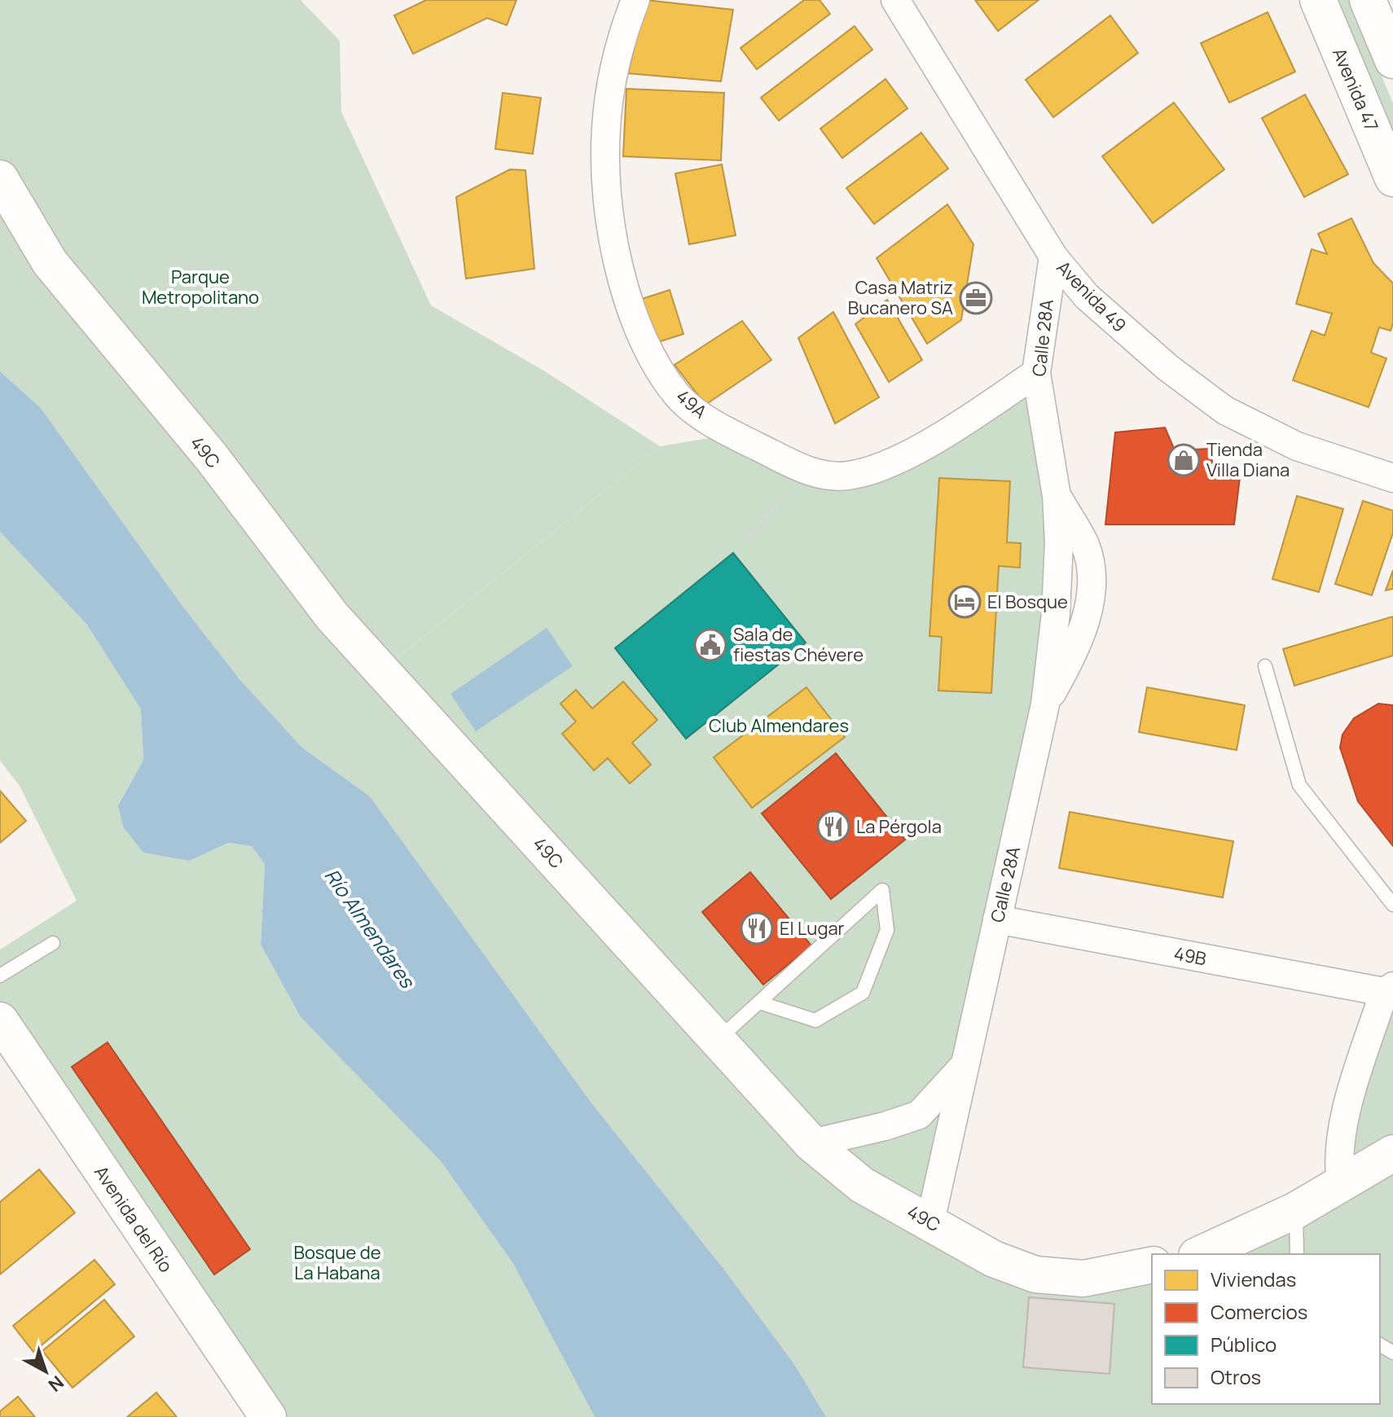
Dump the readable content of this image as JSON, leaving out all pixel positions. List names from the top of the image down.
{
  "streets": {
    "street": [
      "Avenida 47",
      "Avenida 49",
      "Calle 28A",
      "49A",
      "49C",
      "49B",
      "Avenida del Río"
    ]
  },
  "crossings": [
    ["Avenida 49", "Calle 28A"],
    ["Calle 28A", "49A"],
    ["Calle 28A", "49C"],
    ["Calle 28A", "49B"]
  ],
  "water": ["Río Almendares"],
  "parks": ["Parque Metropolitano", "Club Almendares", "Bosque de La Habana"],
  "places": {
    "office": ["Casa Matriz Bucanero SA"],
    "shop": ["Tienda Villa Diana"],
    "hotel": ["El Bosque"],
    "public building": ["Sala de fiestas Chévere"],
    "restaurant": ["La Pérgola", "El Lugar"]
  },
  "legend": [
    "Viviendas",
    "Comercios",
    "Público",
    "Otros"
  ],
  "north": "bottom right"
}
